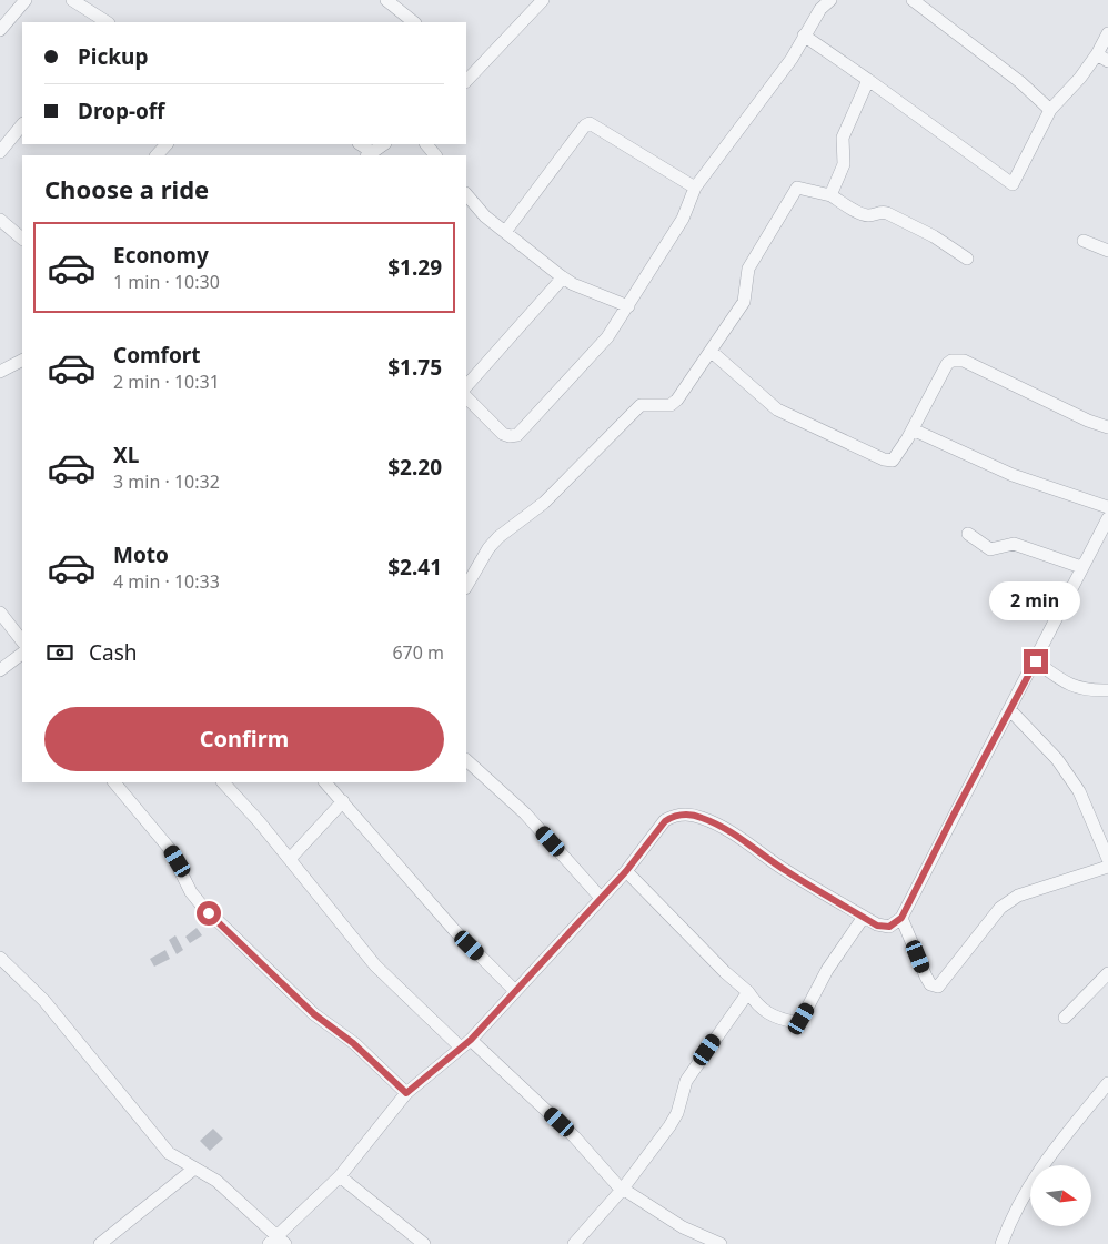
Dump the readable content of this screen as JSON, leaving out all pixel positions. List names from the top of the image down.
{
  "north": "right",
  "page": {
    "banner": ["Pickup", "Drop-off"],
    "heading": "Choose a ride",
    "list": [
      {
        "name": "Economy",
        "note": "1 min · 10:30",
        "value": "$1.29"
      },
      {
        "name": "Comfort",
        "note": "2 min · 10:31",
        "value": "$1.75"
      },
      {
        "name": "XL",
        "note": "3 min · 10:32",
        "value": "$2.20"
      },
      {
        "name": "Moto",
        "note": "4 min · 10:33",
        "value": "$2.41"
      }
    ],
    "bubble": "2 min",
    "pay": ["Cash", "670 m"],
    "buttons": "Confirm"
  }
}
